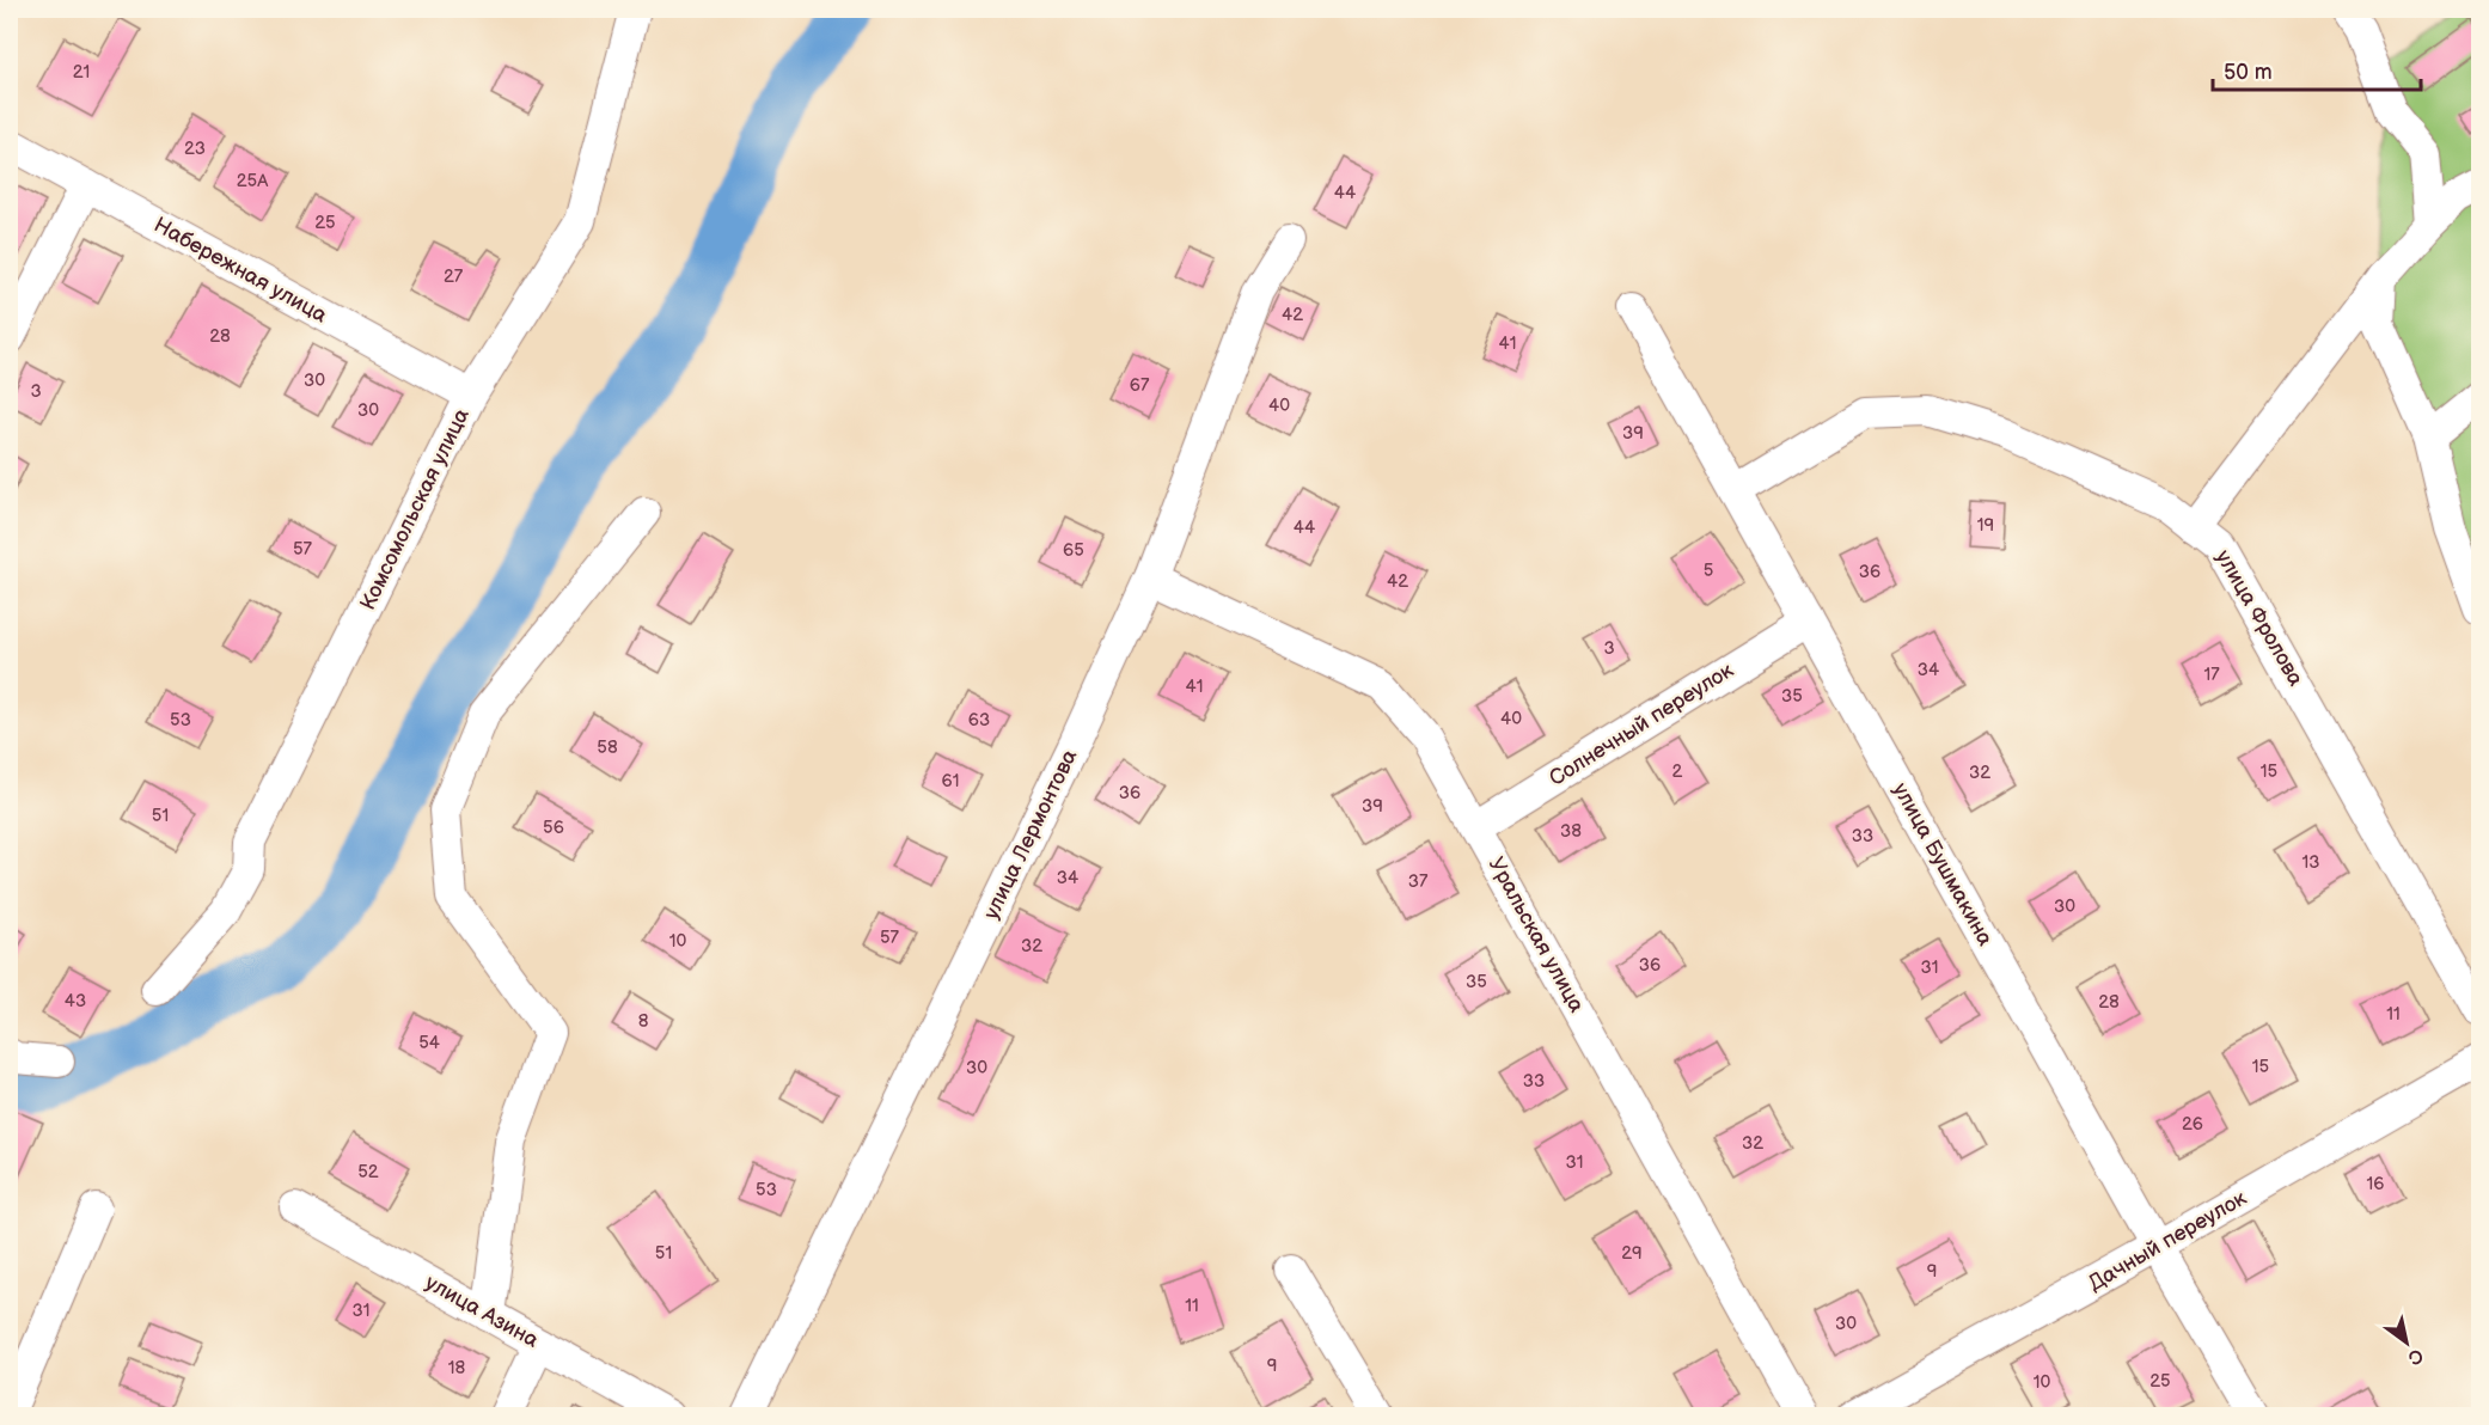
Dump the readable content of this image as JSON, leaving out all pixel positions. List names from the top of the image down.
{
  "streets": {
    "street": [
      "Набережная улица",
      "Комсомольская улица",
      "улица Фролова",
      "Солнечный переулок",
      "улица Лермонтова",
      "улица Бушмакина",
      "Уральская улица",
      "Дачный переулок",
      "улица Азина"
    ]
  },
  "crossings": [
    ["Набережная улица", "Комсомольская улица"],
    ["улица Фролова", "улица Бушмакина"],
    ["Солнечный переулок", "улица Бушмакина"],
    ["Солнечный переулок", "Уральская улица"],
    ["улица Лермонтова", "Уральская улица"],
    ["улица Бушмакина", "Дачный переулок"]
  ],
  "house_numbers": [
    "21",
    "23",
    "25А",
    "44",
    "25",
    "27",
    "42",
    "28",
    "41",
    "30",
    "67",
    "3",
    "40",
    "30",
    "39",
    "19",
    "44",
    "57",
    "65",
    "5",
    "36",
    "42",
    "3",
    "34",
    "17",
    "41",
    "35",
    "40",
    "53",
    "63",
    "58",
    "2",
    "15",
    "32",
    "61",
    "36",
    "39",
    "51",
    "56",
    "38",
    "33",
    "13",
    "34",
    "37",
    "30",
    "57",
    "10",
    "32",
    "36",
    "31",
    "35",
    "43",
    "28",
    "11",
    "8",
    "54",
    "15",
    "30",
    "33",
    "26",
    "32",
    "31",
    "52",
    "16",
    "53",
    "51",
    "29",
    "9",
    "11",
    "31",
    "30",
    "9",
    "18",
    "25",
    "10"
  ],
  "scale_bar": "50 m",
  "north": "bottom right"
}
